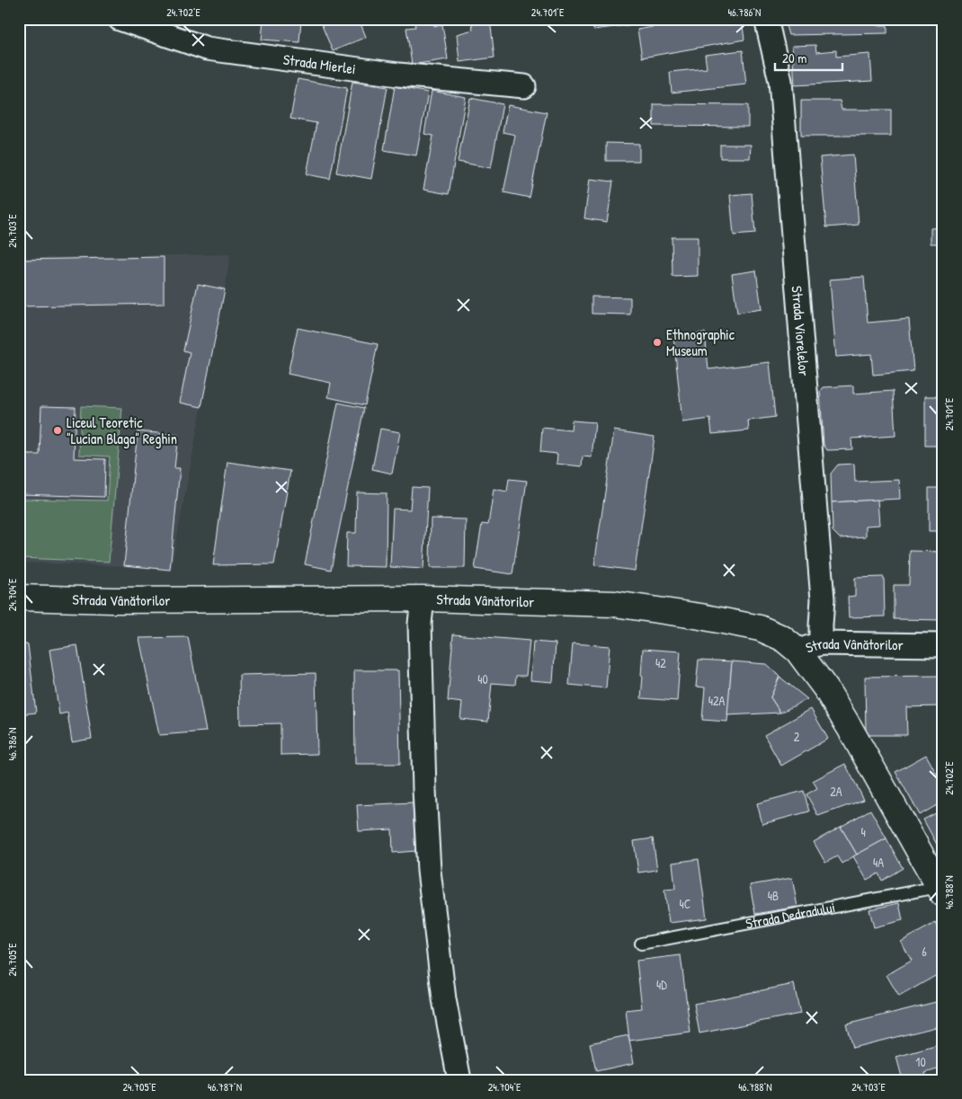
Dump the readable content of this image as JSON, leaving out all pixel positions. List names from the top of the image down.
{
  "streets": {
    "main road": ["Strada Vânătorilor", "Strada Dedradului"],
    "street": ["Strada Mierlei", "Strada Viorelelor"]
  },
  "crossings": [
    ["Strada Viorelelor", "Strada Vânătorilor"],
    ["Strada Vânătorilor", "Strada Dedradului"]
  ],
  "places": ["Ethnographic Museum", "Liceul Teoretic \"Lucian Blaga\" Reghin"],
  "house_numbers": [
    "42",
    "40",
    "42A",
    "2",
    "2A",
    "4",
    "4A",
    "4B",
    "4C",
    "6",
    "4D",
    "10"
  ],
  "scale_bar": "20 m",
  "coordinates": [
    "24.702°E",
    "24.701°E",
    "46.786°N",
    "24.703°E",
    "24.704°E",
    "46.788°N",
    "24.705°E",
    "46.787°N"
  ]
}
